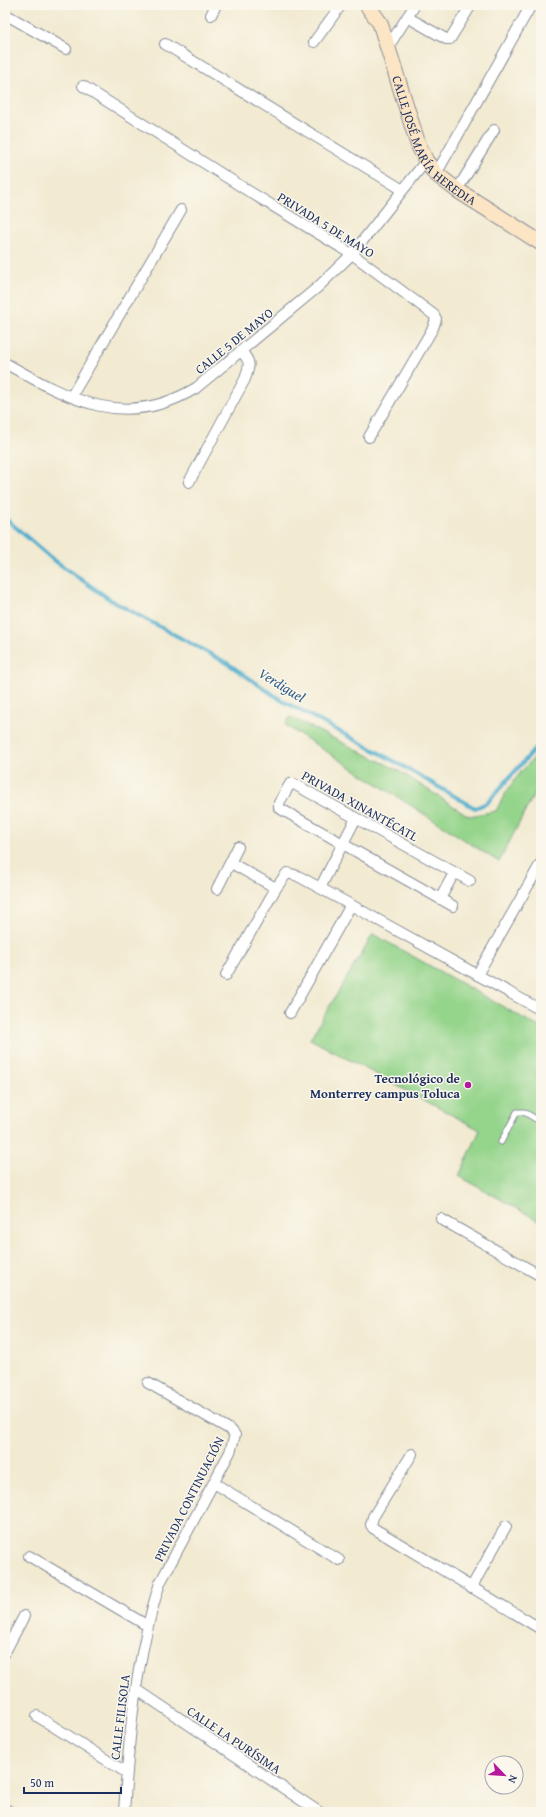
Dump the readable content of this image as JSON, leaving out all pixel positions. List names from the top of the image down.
{
  "streets": {
    "main road": ["CALLE JOSÉ MARÍA HEREDIA"],
    "street": [
      "PRIVADA 5 DE MAYO",
      "CALLE 5 DE MAYO",
      "PRIVADA XINANTÉCATL",
      "PRIVADA CONTINUACIÓN",
      "CALLE FILISOLA",
      "CALLE LA PURÍSIMA"
    ]
  },
  "crossings": [
    ["CALLE JOSÉ MARÍA HEREDIA", "CALLE 5 DE MAYO"],
    ["PRIVADA 5 DE MAYO", "CALLE 5 DE MAYO"],
    ["PRIVADA CONTINUACIÓN", "CALLE FILISOLA"],
    ["CALLE FILISOLA", "CALLE LA PURÍSIMA"]
  ],
  "water": ["Verdiguel"],
  "places": ["Tecnológico de Monterrey campus Toluca"],
  "scale_bar": "50 m",
  "north": "bottom right"
}
